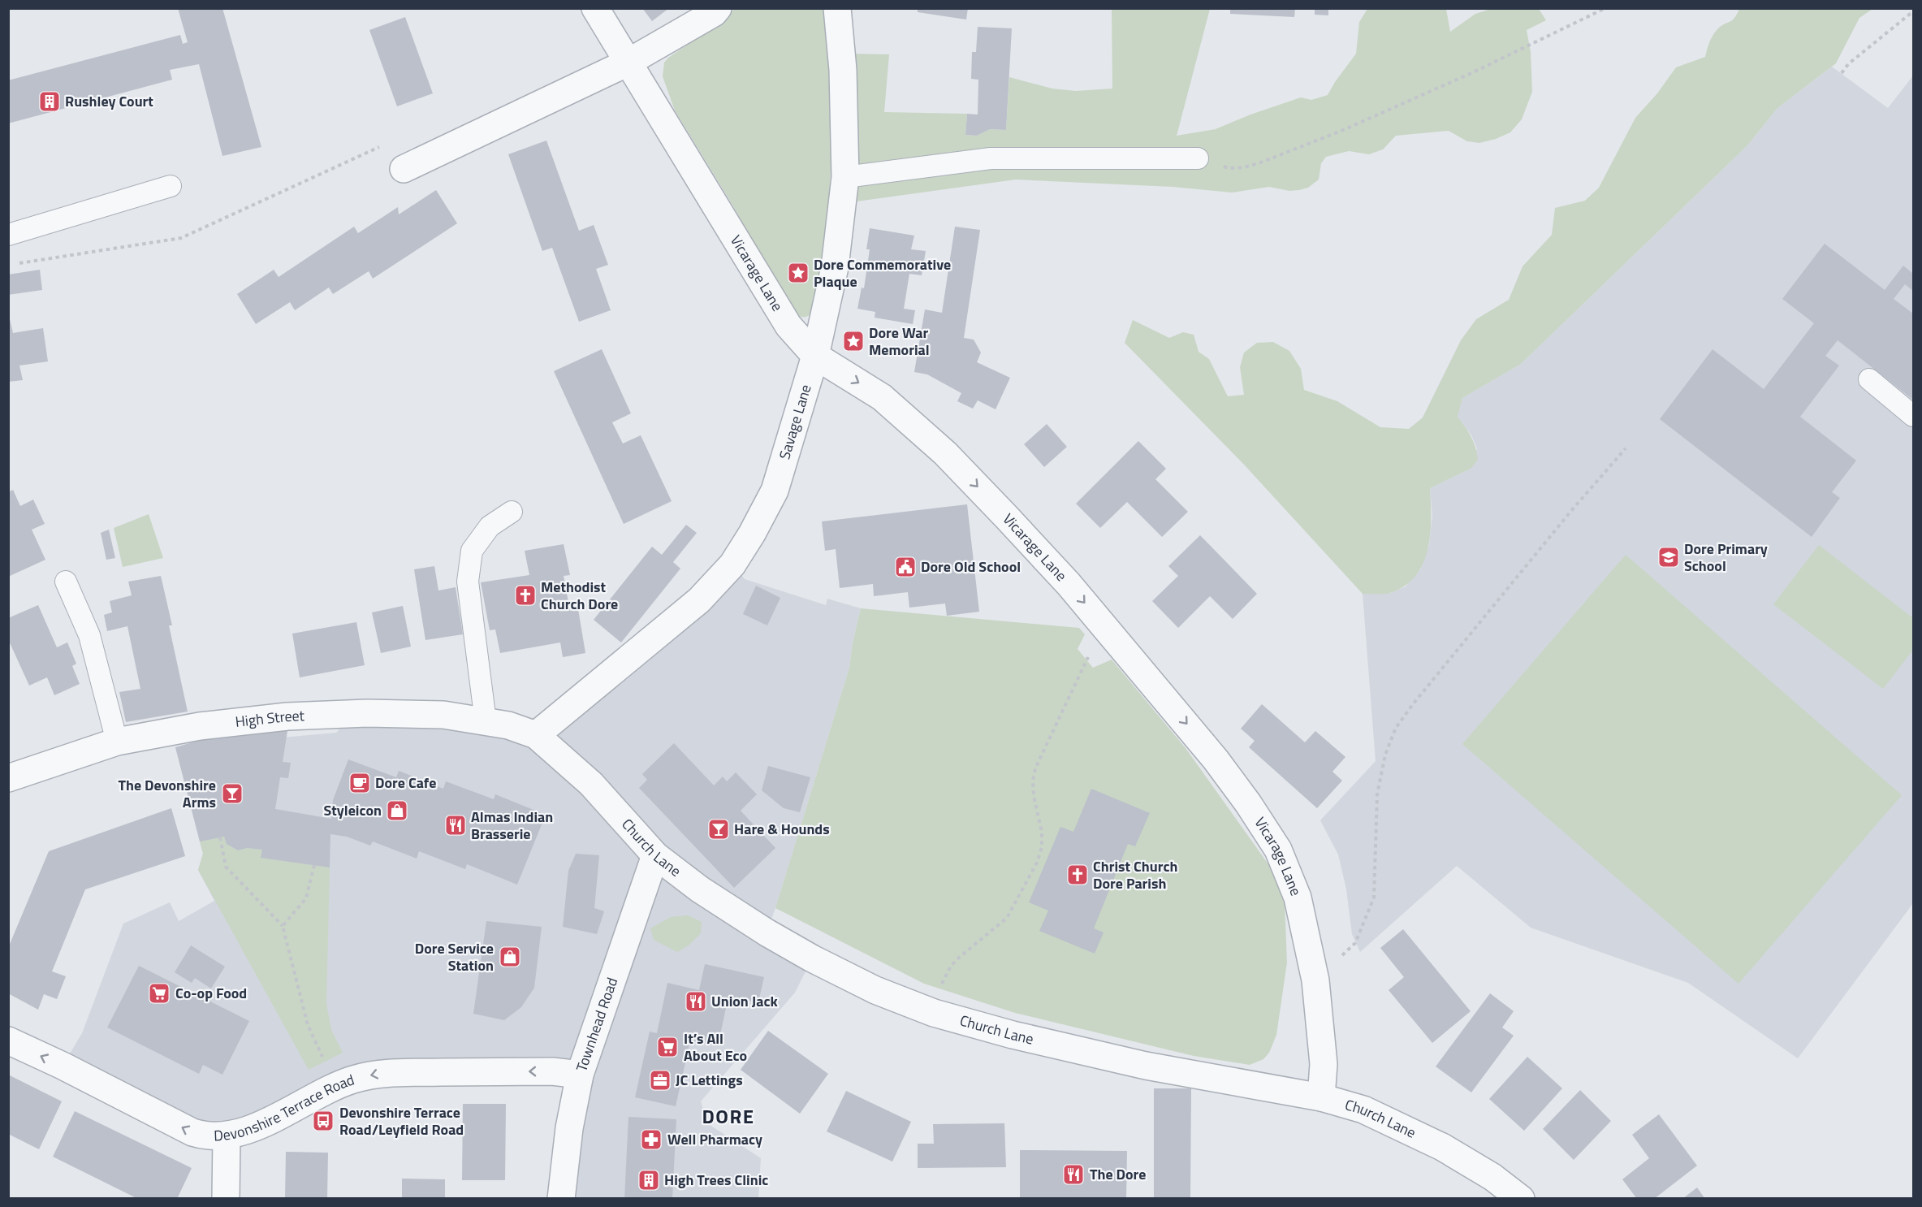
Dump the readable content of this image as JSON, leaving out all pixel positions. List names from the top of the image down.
{
  "streets": {
    "street": [
      "Vicarage Lane",
      "Savage Lane",
      "High Street",
      "Church Lane",
      "Townhead Road",
      "Devonshire Terrace Road"
    ]
  },
  "crossings": [
    ["Vicarage Lane", "Savage Lane"],
    ["Vicarage Lane", "Church Lane"],
    ["Savage Lane", "High Street"],
    ["Savage Lane", "Church Lane"],
    ["High Street", "Church Lane"],
    ["Church Lane", "Townhead Road"],
    ["Townhead Road", "Devonshire Terrace Road"]
  ],
  "one_way": ["Vicarage Lane", "Devonshire Terrace Road"],
  "districts": ["DORE"],
  "places": {
    "building": ["Rushley Court", "High Trees Clinic"],
    "place": ["Dore Commemorative Plaque", "Dore War Memorial"],
    "school or university": ["Dore Primary School"],
    "public building": ["Dore Old School"],
    "church": ["Methodist Church Dore", "Christ Church Dore Parish"],
    "cafe": ["Dore Cafe"],
    "bar": ["The Devonshire Arms", "Hare & Hounds"],
    "shop": ["Styleicon", "Dore Service Station"],
    "restaurant": ["Almas Indian Brasserie", "Union Jack", "The Dore"],
    "supermarket": ["Co-op Food", "It’s All About Eco"],
    "office": ["JC Lettings"],
    "bus stop": ["Devonshire Terrace Road/Leyfield Road"],
    "pharmacy": ["Well Pharmacy"]
  }
}
